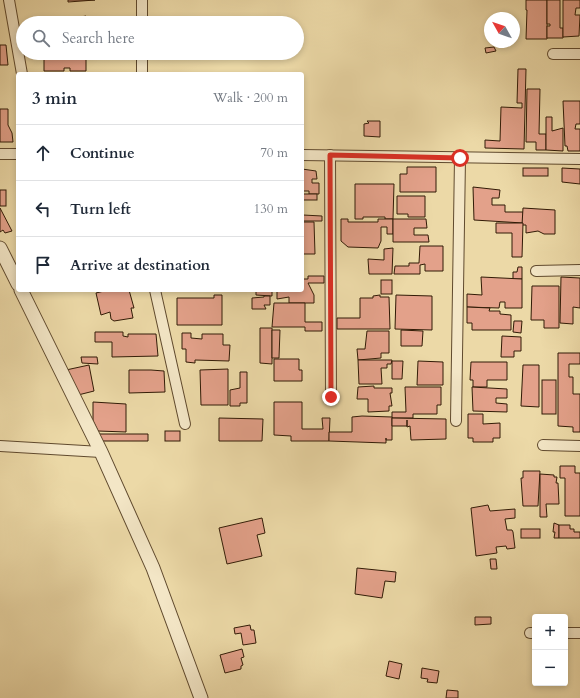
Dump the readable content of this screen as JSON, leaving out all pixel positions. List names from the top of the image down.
{
  "north": "top left",
  "page": {
    "search": "Search here",
    "heading": ["3 min", "Walk · 200 m"],
    "list": [
      ["Continue", "70 m"],
      ["Turn left", "130 m"],
      "Arrive at destination"
    ],
    "map_buttons": ["+", "−"]
  }
}
